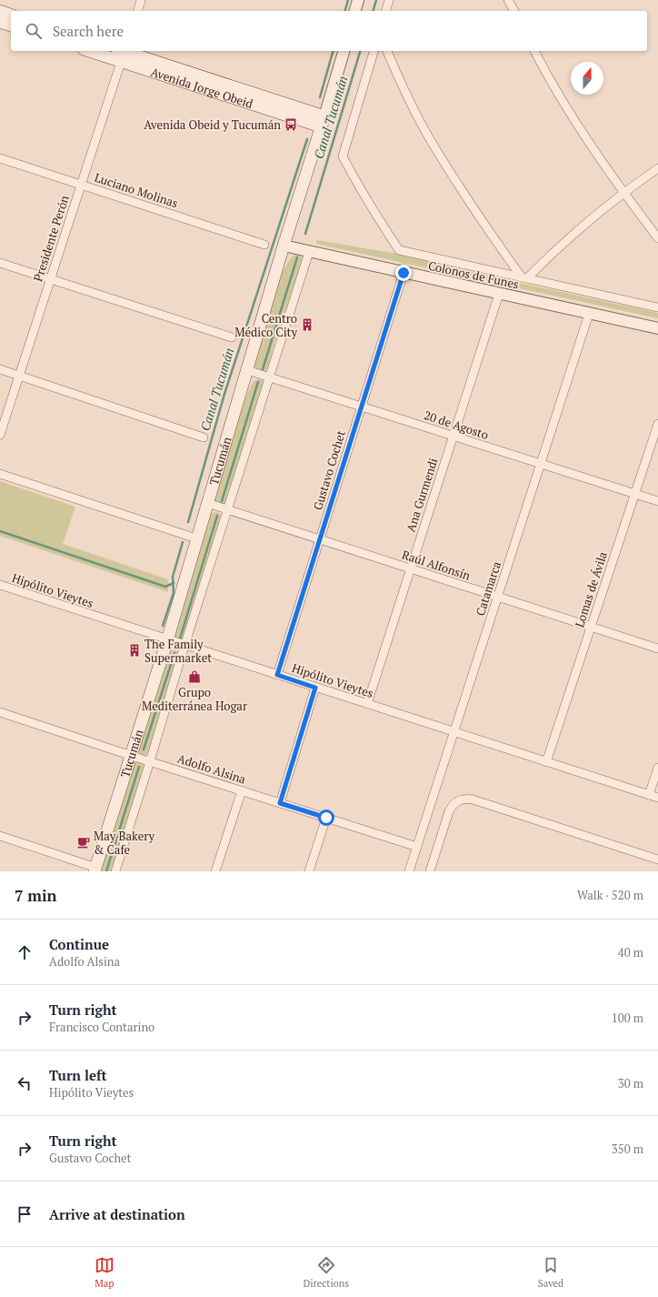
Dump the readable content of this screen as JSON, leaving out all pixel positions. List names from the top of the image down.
{
  "streets": {
    "main road": ["Avenida Jorge Obeid", "Tucumán"],
    "street": [
      "Luciano Molinas",
      "Presidente Perón",
      "Colonos de Funes",
      "20 de Agosto",
      "Gustavo Cochet",
      "Ana Gurmendi",
      "Raúl Alfonsín",
      "Catamarca",
      "Lomas de Ávila",
      "Hipólito Vieytes",
      "Adolfo Alsina"
    ]
  },
  "crossings": [
    ["Avenida Jorge Obeid", "Presidente Perón"],
    ["Avenida Jorge Obeid", "Tucumán"],
    ["Luciano Molinas", "Presidente Perón"],
    ["Colonos de Funes", "Tucumán"],
    ["Colonos de Funes", "Gustavo Cochet"],
    ["Colonos de Funes", "Ana Gurmendi"],
    ["Colonos de Funes", "Catamarca"],
    ["20 de Agosto", "Tucumán"],
    ["20 de Agosto", "Gustavo Cochet"],
    ["20 de Agosto", "Ana Gurmendi"],
    ["20 de Agosto", "Catamarca"],
    ["20 de Agosto", "Lomas de Ávila"],
    ["Tucumán", "Raúl Alfonsín"],
    ["Tucumán", "Hipólito Vieytes"],
    ["Tucumán", "Adolfo Alsina"],
    ["Gustavo Cochet", "Raúl Alfonsín"],
    ["Gustavo Cochet", "Hipólito Vieytes"],
    ["Ana Gurmendi", "Raúl Alfonsín"],
    ["Ana Gurmendi", "Hipólito Vieytes"],
    ["Raúl Alfonsín", "Catamarca"],
    ["Raúl Alfonsín", "Lomas de Ávila"],
    ["Catamarca", "Hipólito Vieytes"],
    ["Catamarca", "Adolfo Alsina"],
    ["Lomas de Ávila", "Hipólito Vieytes"]
  ],
  "water": ["Canal Tucumán"],
  "places": {
    "bus stop": ["Avenida Obeid y Tucumán"],
    "building": ["Centro Médico City", "The Family Supermarket"],
    "shop": ["Grupo Mediterránea Hogar"],
    "cafe": ["May Bakery & Cafe"]
  },
  "north": "top",
  "page": {
    "search": "Search here",
    "heading": ["7 min", "Walk · 520 m"],
    "list": [
      ["Continue", "Adolfo Alsina", "40 m"],
      ["Turn right", "Francisco Contarino", "100 m"],
      ["Turn left", "Hipólito Vieytes", "30 m"],
      ["Turn right", "Gustavo Cochet", "350 m"],
      "Arrive at destination"
    ],
    "nav": ["Map", "Directions", "Saved"]
  }
}
